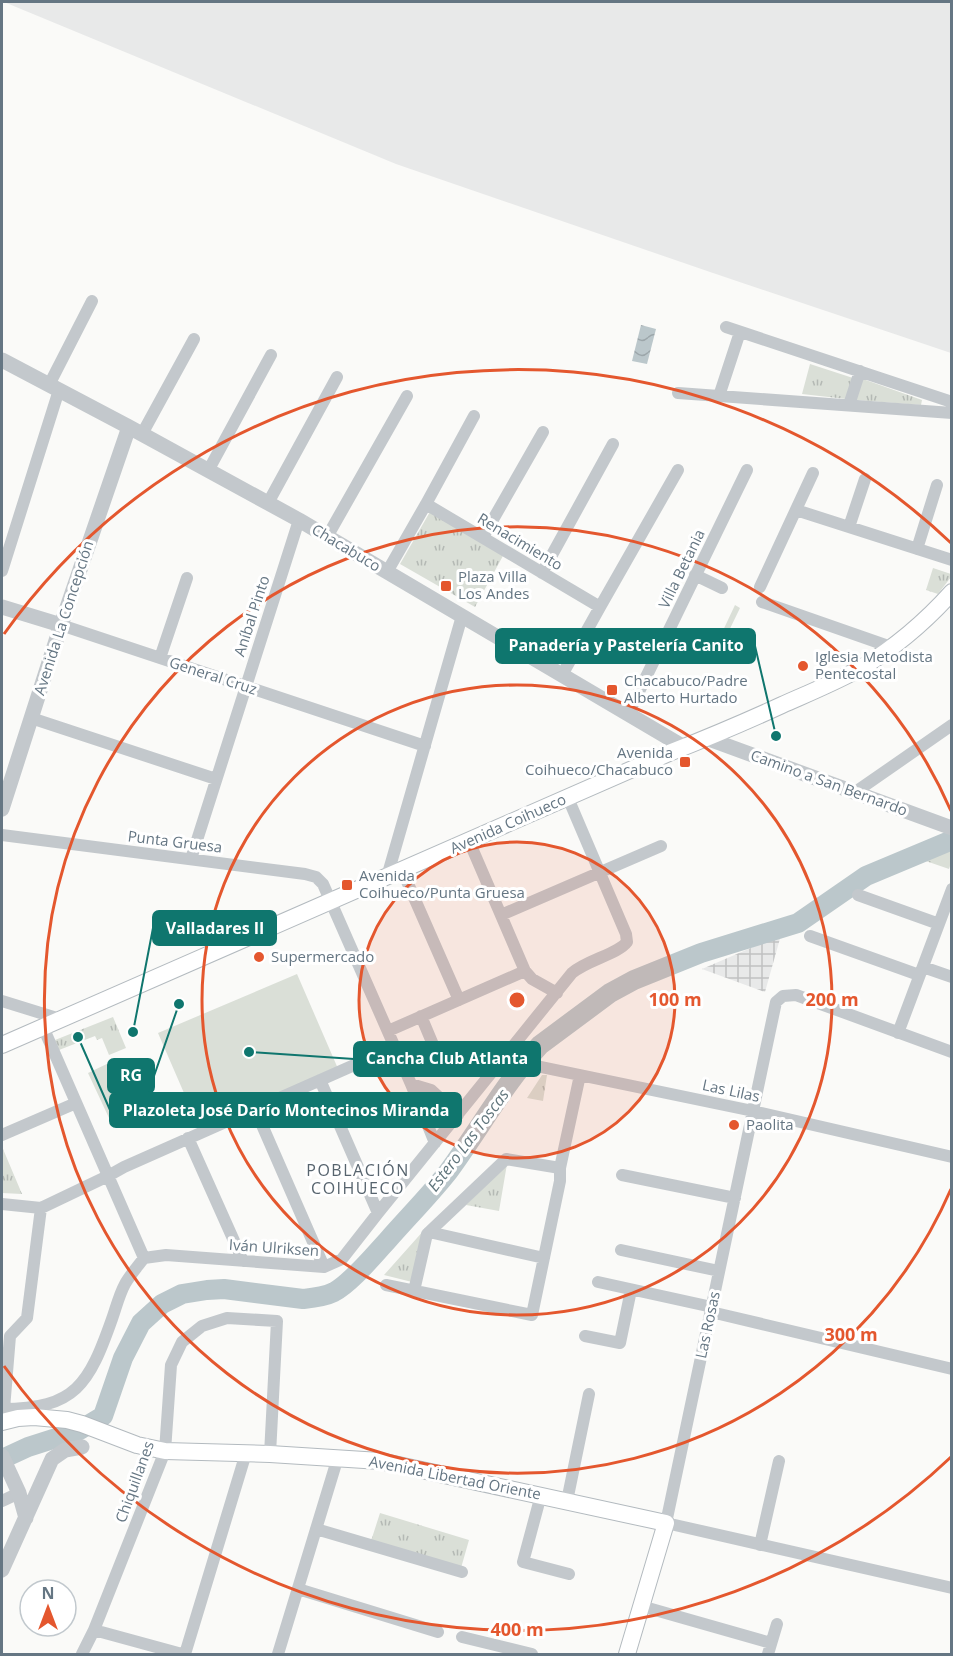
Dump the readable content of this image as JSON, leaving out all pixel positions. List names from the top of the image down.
{
  "streets": {
    "main road": ["Avenida Coihueco", "Las Rosas", "Avenida Libertad Oriente"],
    "street": [
      "Renacimiento",
      "Chacabuco",
      "Villa Betania",
      "Aníbal Pinto",
      "Avenida La Concepción",
      "General Cruz",
      "Camino a San Bernardo",
      "Punta Gruesa",
      "Las Lilas",
      "Iván Ulriksen",
      "Chiquillanes"
    ]
  },
  "crossings": [
    ["Chacabuco", "Villa Betania"],
    ["Chacabuco", "Aníbal Pinto"],
    ["Chacabuco", "Avenida La Concepción"],
    ["Chacabuco", "Avenida Coihueco"],
    ["Aníbal Pinto", "General Cruz"],
    ["Aníbal Pinto", "Punta Gruesa"],
    ["Avenida La Concepción", "General Cruz"],
    ["Camino a San Bernardo", "Avenida Coihueco"],
    ["Avenida Coihueco", "Punta Gruesa"],
    ["Punta Gruesa", "Iván Ulriksen"],
    ["Las Lilas", "Iván Ulriksen"],
    ["Las Lilas", "Las Rosas"],
    ["Las Rosas", "Avenida Libertad Oriente"],
    ["Avenida Libertad Oriente", "Chiquillanes"]
  ],
  "districts": ["POBLACIÓN COIHUECO"],
  "water": ["Estero Las Toscas"],
  "places": {
    "transit": [
      "Plaza Villa Los Andes",
      "Chacabuco/Padre Alberto Hurtado",
      "Avenida Coihueco/Chacabuco",
      "Avenida Coihueco/Punta Gruesa"
    ],
    "other": [
      "Iglesia Metodista Pentecostal",
      "Panadería y Pastelería Canito",
      "Supermercado",
      "RG",
      "Valladares II",
      "Plazoleta José Darío Montecinos Miranda",
      "Cancha Club Atlanta",
      "Paolita"
    ]
  },
  "north": "top",
  "rings": [
    "100 m",
    "200 m",
    "300 m",
    "400 m"
  ]
}
